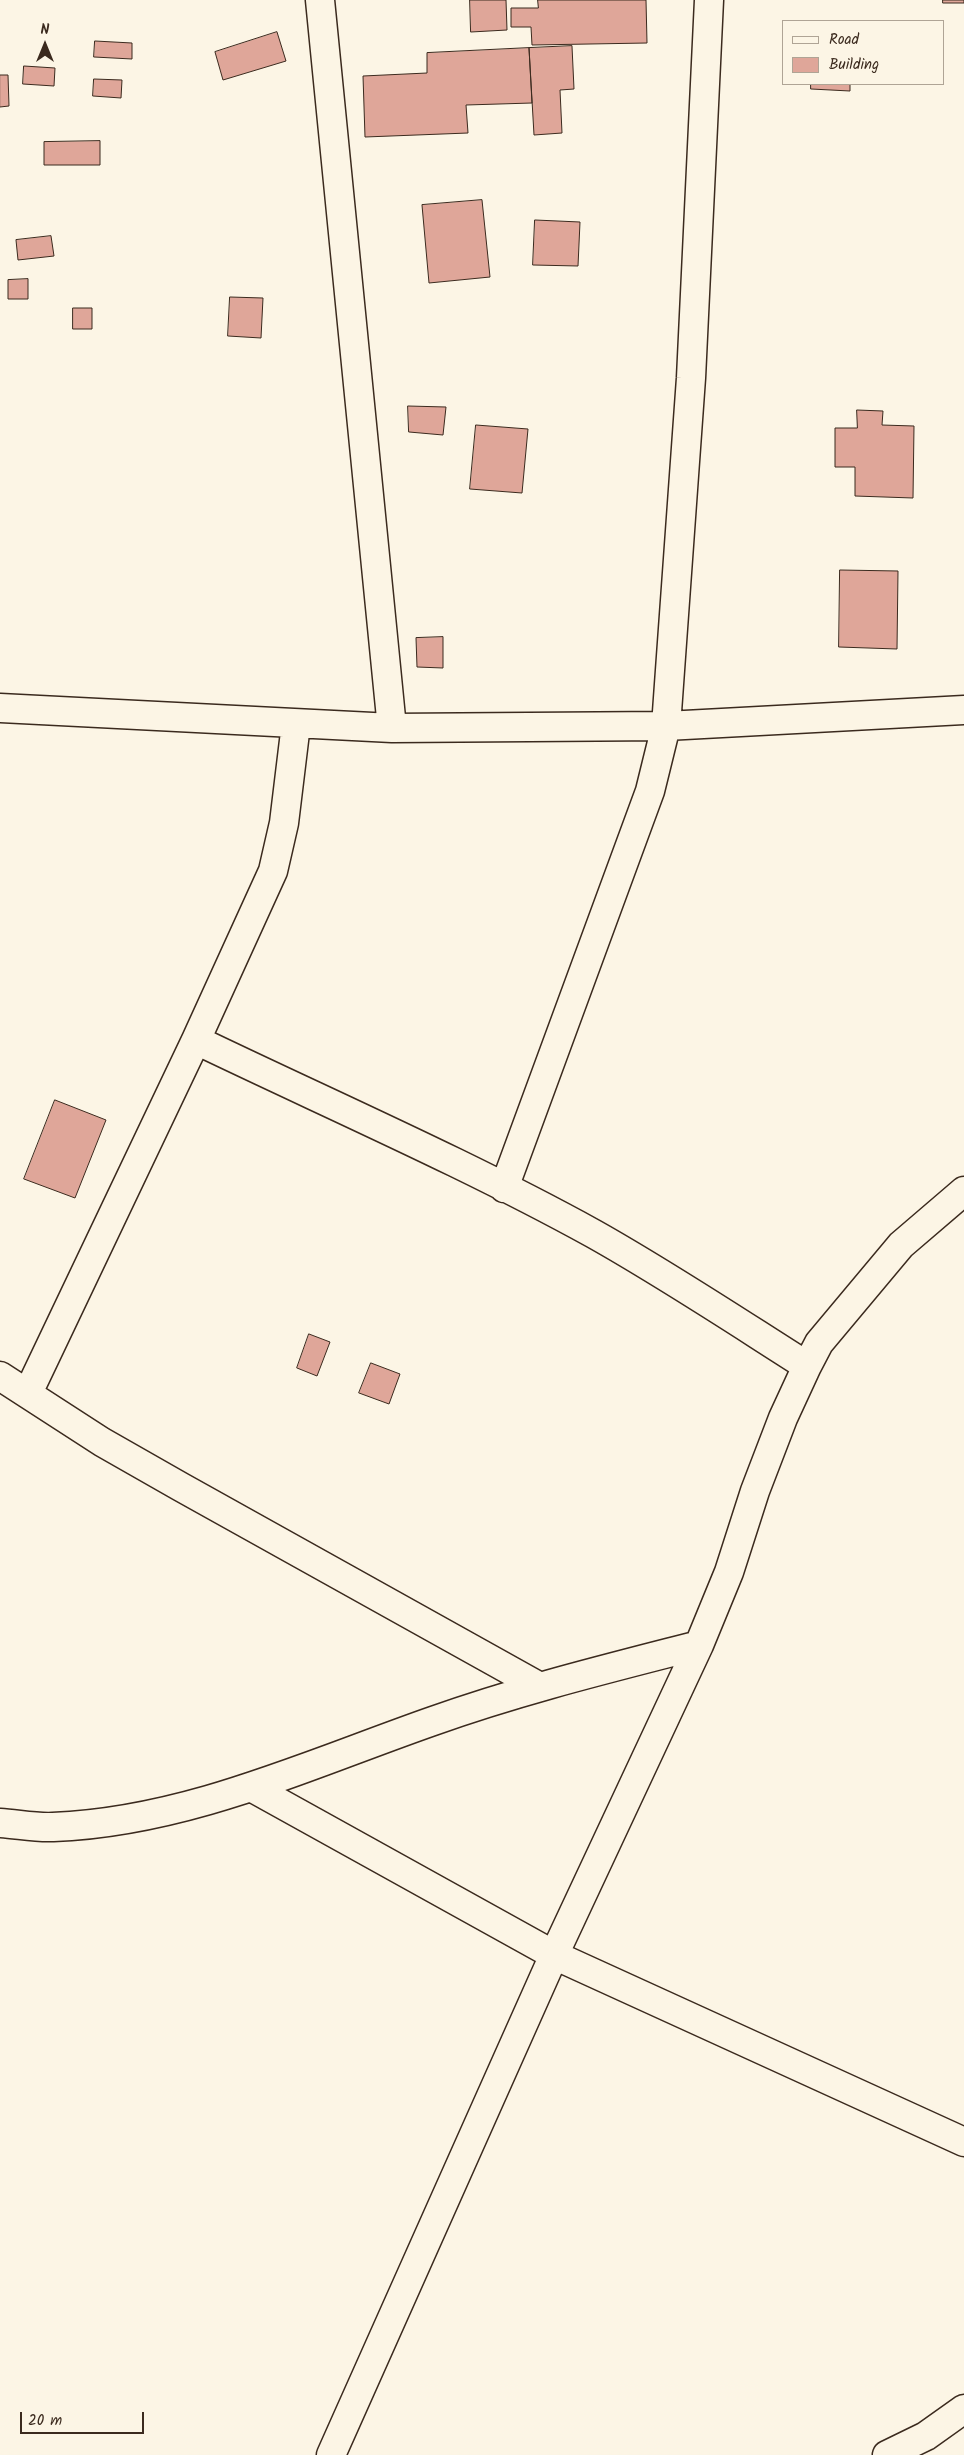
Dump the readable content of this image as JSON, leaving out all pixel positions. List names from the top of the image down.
{
  "legend": ["Road", "Building"],
  "scale_bar": "20 m",
  "north": "top"
}
